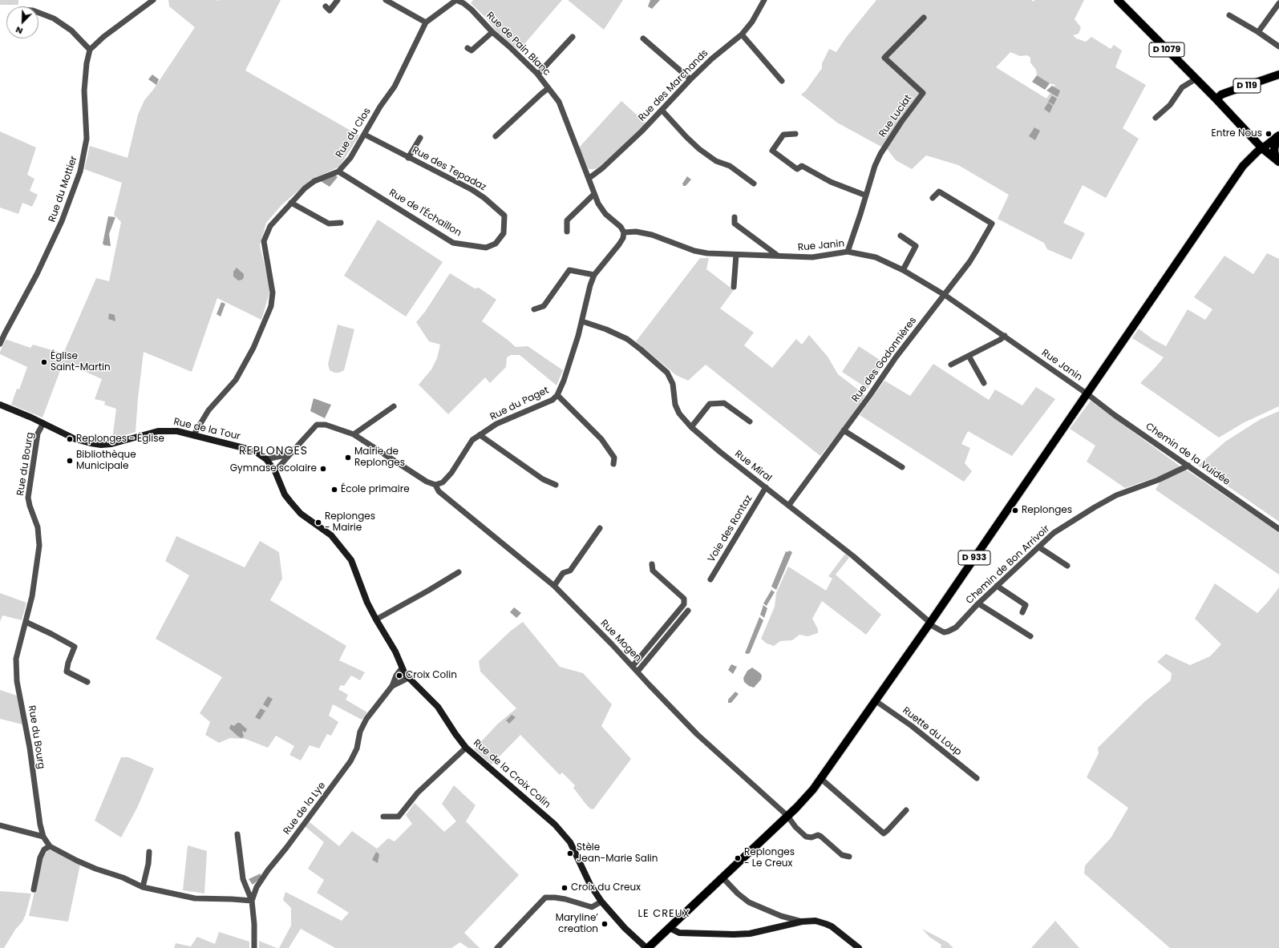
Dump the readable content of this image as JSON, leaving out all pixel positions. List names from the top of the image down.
{
  "streets": {
    "main road": ["D 1079", "D 119", "D 933"],
    "street": [
      "Rue de Pain Blanc",
      "Rue des Marchands",
      "Rue Luciat",
      "Rue du Clos",
      "Rue des Tepadaz",
      "Rue du Mottier",
      "Rue de l'Échaillon",
      "Rue Janin",
      "Rue des Godonnières",
      "Rue du Paget",
      "Rue de la Tour",
      "Chemin de la Vuidée",
      "Rue du Bourg",
      "Rue Miral",
      "Voie des Rontaz",
      "Chemin de Bon Arrivoir",
      "Rue Mogen",
      "Ruette du Loup",
      "Rue de la Croix Colin",
      "Rue de la Lye"
    ]
  },
  "crossings": [
    ["Rue de Pain Blanc", "Rue des Marchands"],
    ["D 1079", "D 119"],
    ["D 1079", "D 933"],
    ["Rue Luciat", "Rue Janin"],
    ["Rue du Clos", "Rue des Tepadaz"],
    ["Rue du Clos", "Rue de l'Échaillon"],
    ["Rue du Clos", "Rue de la Tour"],
    ["Rue des Tepadaz", "Rue de l'Échaillon"],
    ["Rue Janin", "Rue des Godonnières"],
    ["Rue Janin", "Rue du Paget"],
    ["Rue Janin", "Chemin de la Vuidée"],
    ["Rue Janin", "D 933"],
    ["Rue des Godonnières", "Rue Miral"],
    ["Rue du Paget", "Rue Miral"],
    ["Rue du Paget", "Rue Mogen"],
    ["Rue de la Tour", "Rue du Bourg"],
    ["Rue de la Tour", "Rue de la Croix Colin"],
    ["Chemin de la Vuidée", "D 933"],
    ["Chemin de la Vuidée", "Chemin de Bon Arrivoir"],
    ["Rue du Bourg", "Rue de la Lye"],
    ["Rue Miral", "Voie des Rontaz"],
    ["Rue Miral", "D 933"],
    ["Rue Miral", "Chemin de Bon Arrivoir"],
    ["D 933", "Chemin de Bon Arrivoir"],
    ["D 933", "Rue Mogen"],
    ["D 933", "Ruette du Loup"],
    ["D 933", "Rue de la Croix Colin"],
    ["Rue de la Croix Colin", "Rue de la Lye"]
  ],
  "districts": ["REPLONGES", "LE CREUX"],
  "places": [
    "Entre Nous",
    "Église Saint-Martin",
    "Replonges - Église",
    "Mairie de Replonges",
    "Bibliothèque Municipale",
    "Gymnase scolaire",
    "École primaire",
    "Replonges",
    "Replonges - Mairie",
    "Croix Colin",
    "Stèle Jean-Marie Salin",
    "Replonges - Le Creux",
    "Croix du Creux",
    "Maryline’ creation"
  ],
  "north": "bottom left"
}
